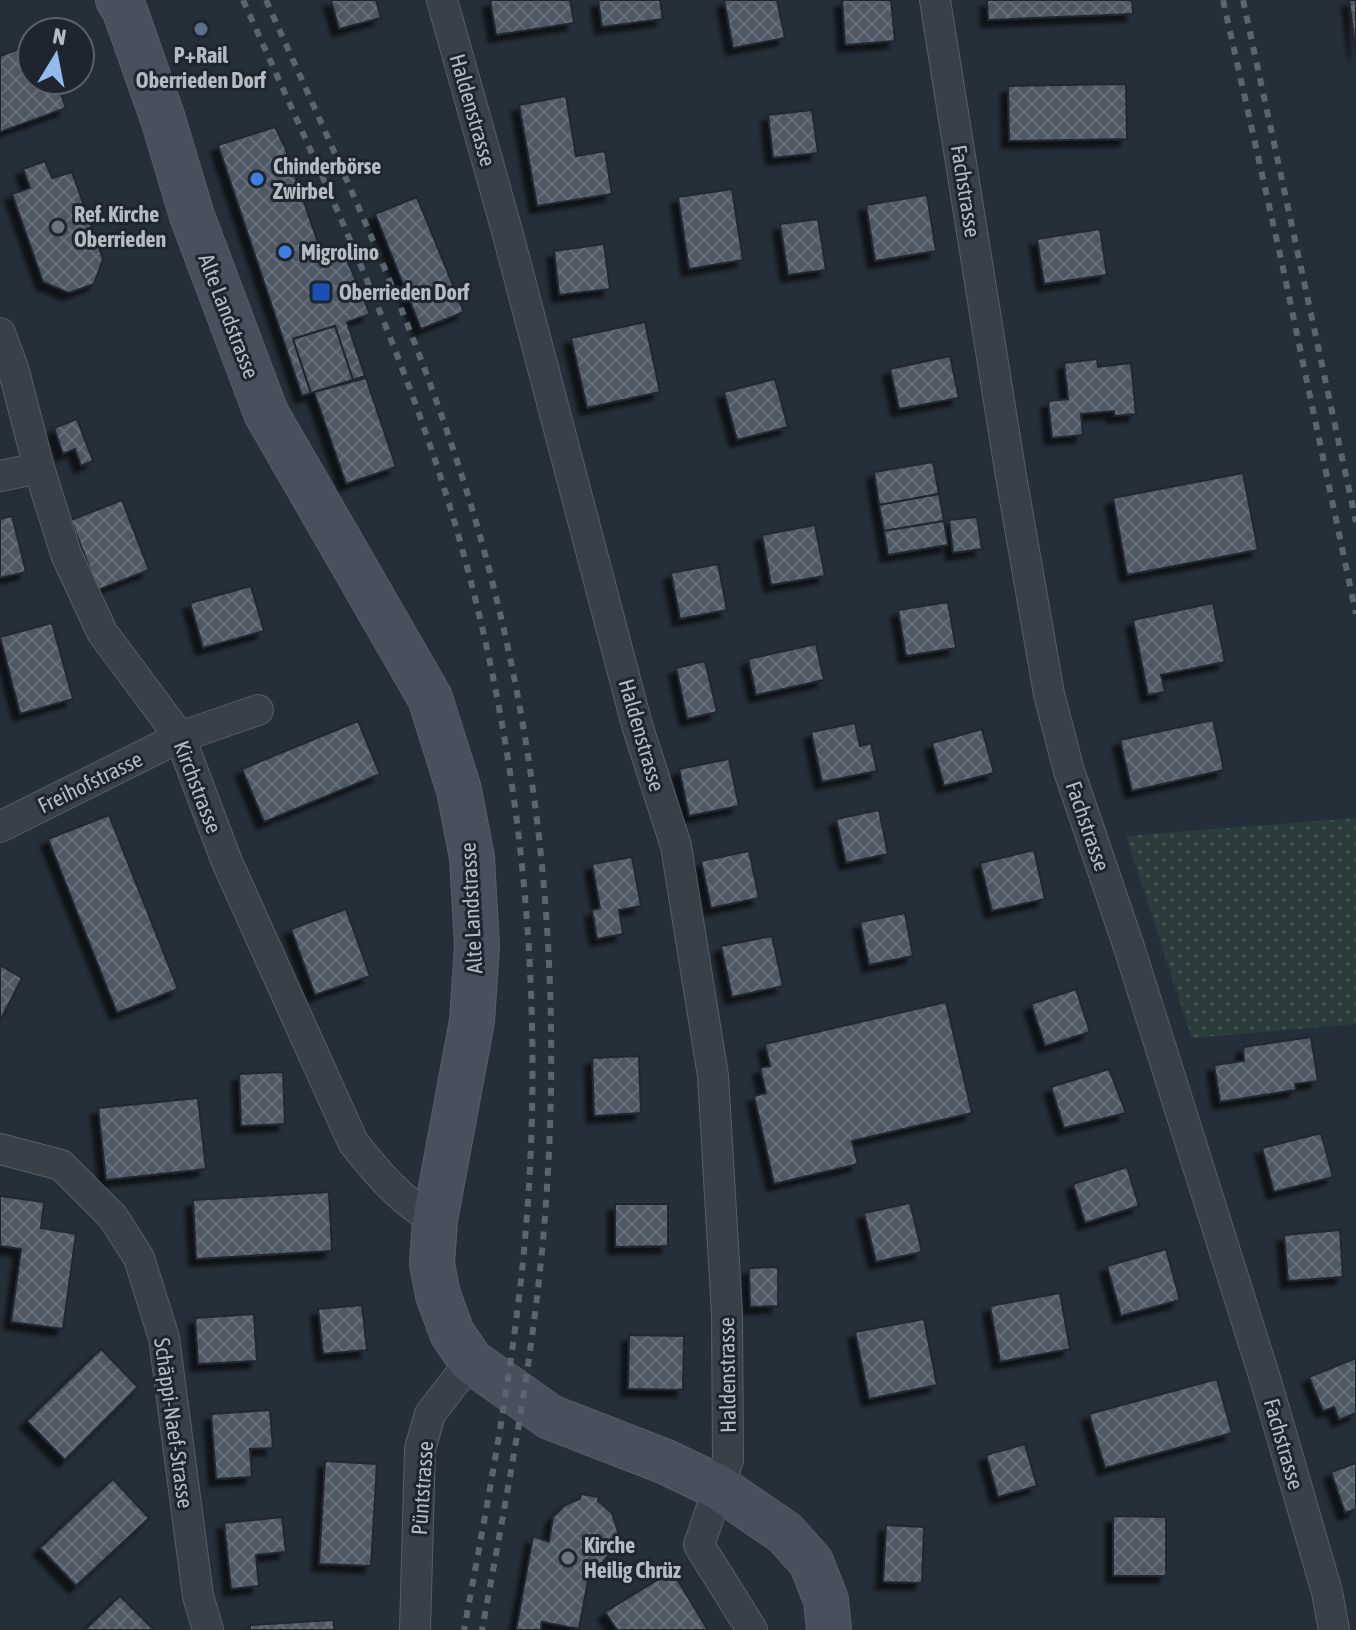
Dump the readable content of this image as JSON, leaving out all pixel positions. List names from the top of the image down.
{
  "streets": {
    "main road": ["Alte Landstrasse"],
    "street": [
      "Haldenstrasse",
      "Fachstrasse",
      "Freihofstrasse",
      "Kirchstrasse",
      "Schäppi-Naef-Strasse",
      "Püntstrasse"
    ]
  },
  "crossings": [
    ["Haldenstrasse", "Alte Landstrasse"],
    ["Alte Landstrasse", "Kirchstrasse"],
    ["Alte Landstrasse", "Püntstrasse"],
    ["Freihofstrasse", "Kirchstrasse"]
  ],
  "places": {
    "other": [
      "P+Rail Oberrieden Dorf",
      "Chinderbörse Zwirbel",
      "Ref. Kirche Oberrieden",
      "Migrolino",
      "Kirche Heilig Chrüz"
    ],
    "transit": ["Oberrieden Dorf"]
  },
  "north": "top"
}
